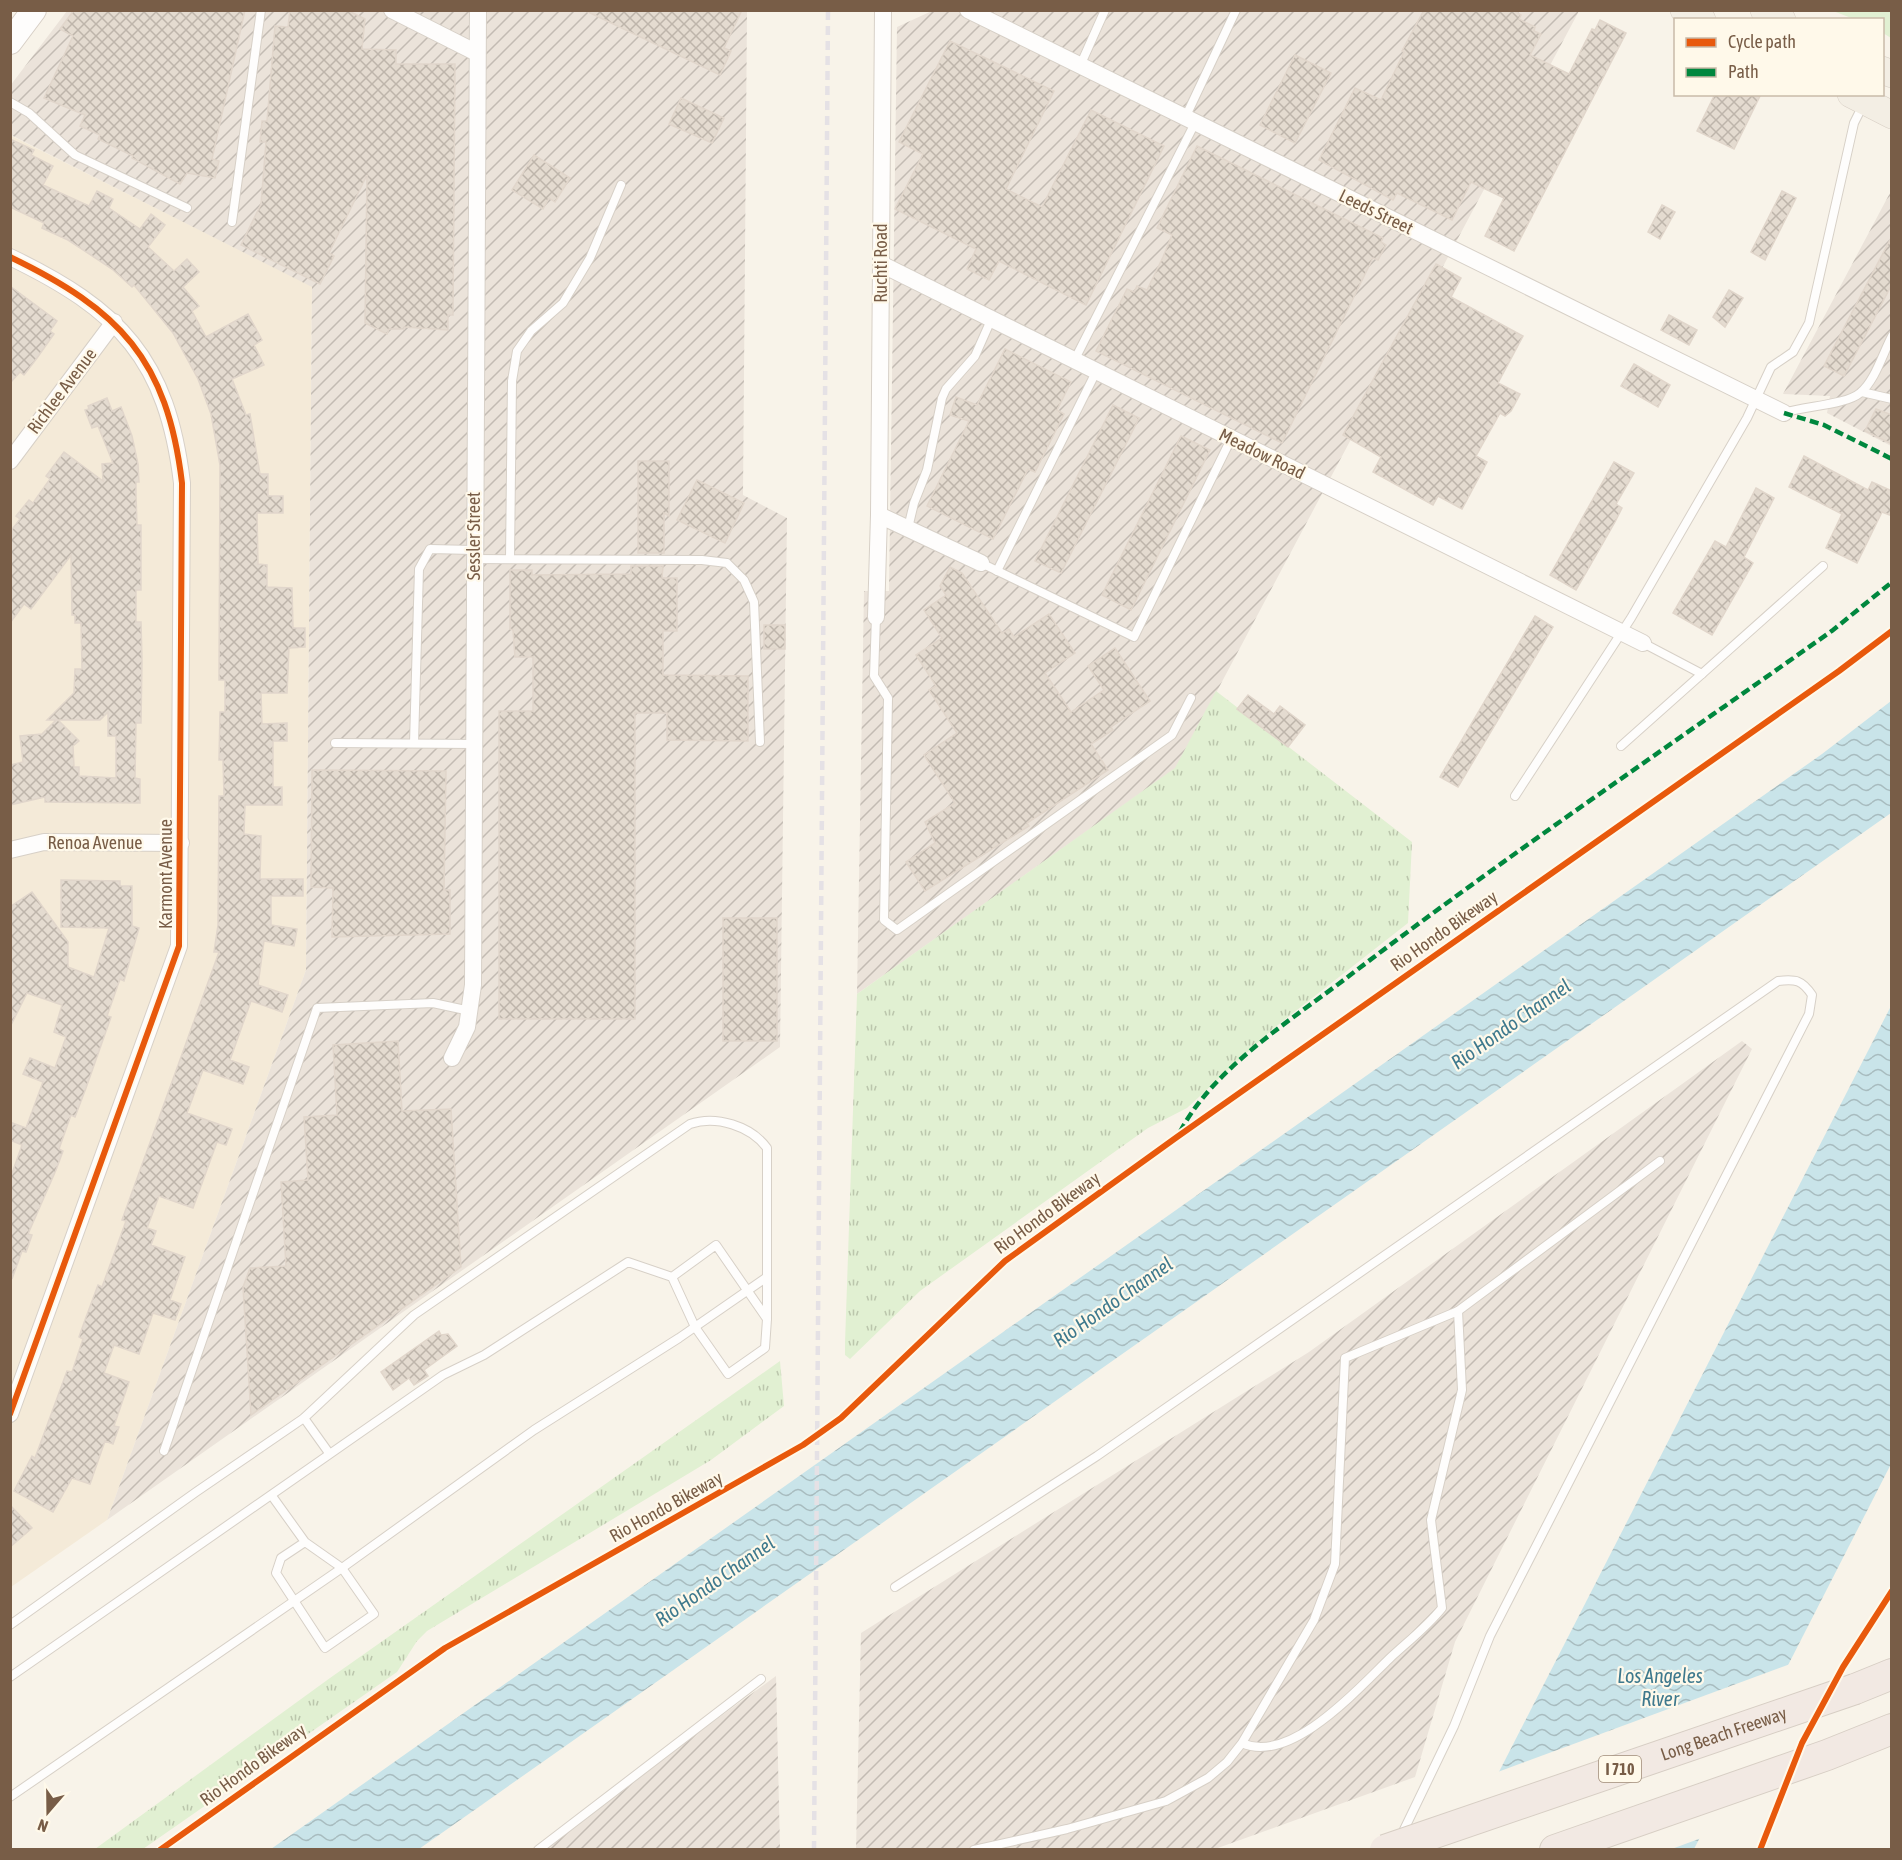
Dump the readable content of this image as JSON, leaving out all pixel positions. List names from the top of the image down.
{
  "streets": {
    "highway": ["Long Beach Freeway", "I 710"],
    "street": [
      "Leeds Street",
      "Ruchti Road",
      "Richlee Avenue",
      "Meadow Road",
      "Sessler Street",
      "Renoa Avenue",
      "Karmont Avenue"
    ],
    "cycle path": ["Rio Hondo Bikeway"]
  },
  "crossings": [
    ["Ruchti Road", "Meadow Road"],
    ["Richlee Avenue", "Karmont Avenue"],
    ["Renoa Avenue", "Karmont Avenue"]
  ],
  "water": ["Rio Hondo Channel", "Los Angeles River"],
  "legend": ["Cycle path", "Path"],
  "north": "bottom"
}
